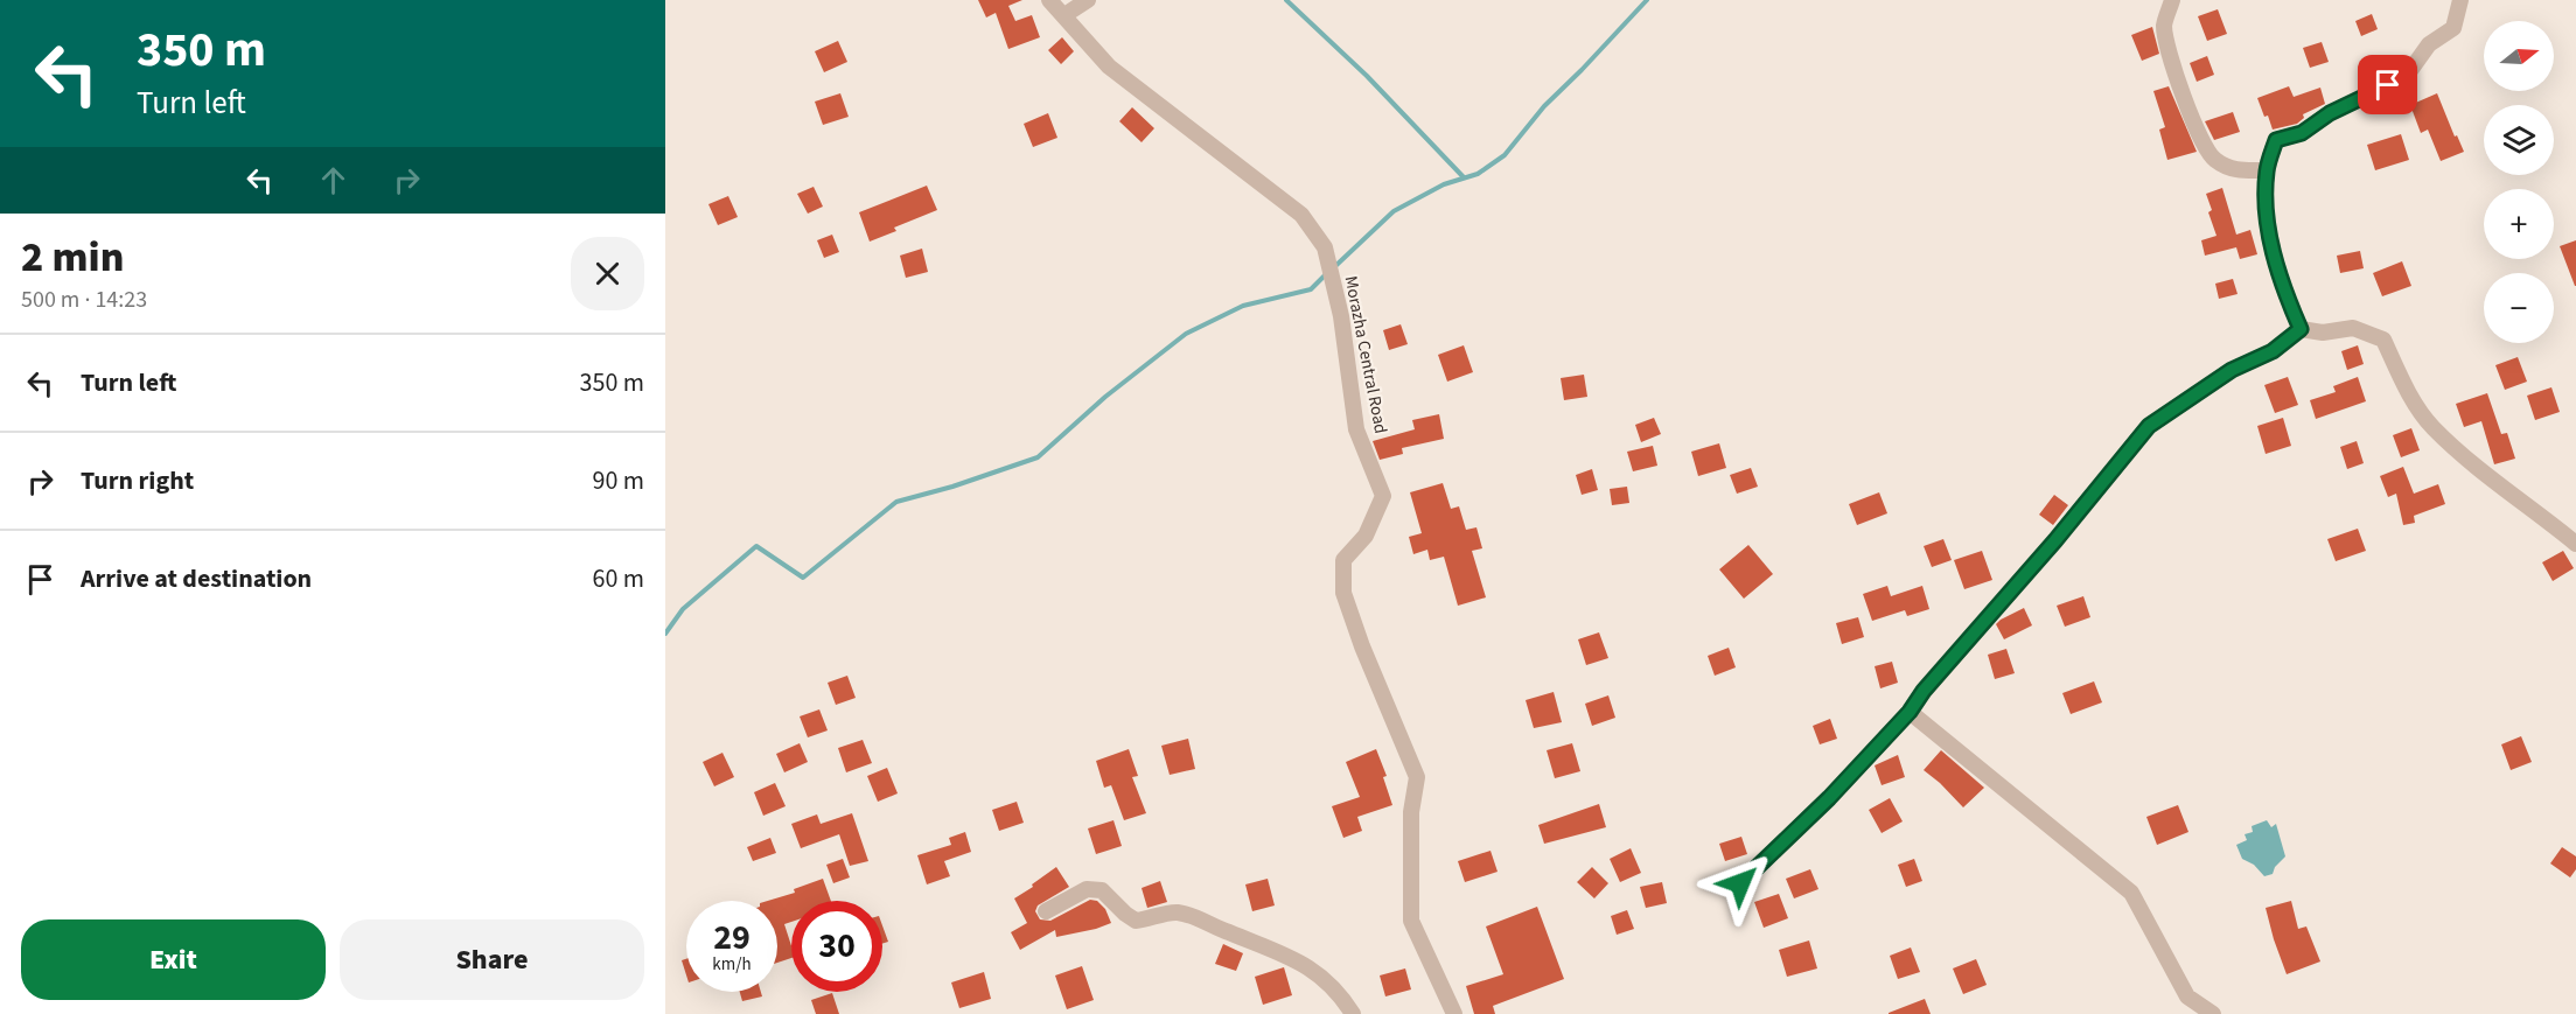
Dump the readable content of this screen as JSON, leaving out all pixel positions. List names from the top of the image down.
{
  "streets": {
    "street": ["Morazha Central Road"]
  },
  "north": "right",
  "page": {
    "turn": ["350 m", "Turn left"],
    "map_buttons": ["+", "−"],
    "heading": ["2 min", "500 m · 14:23"],
    "list": [
      {
        "name": "Turn left",
        "value": "350 m"
      },
      {
        "name": "Turn right",
        "value": "90 m"
      },
      {
        "name": "Arrive at destination",
        "value": "60 m"
      }
    ],
    "speed": "29 km/h",
    "limit": "30",
    "buttons": ["Exit", "Share"]
  }
}
